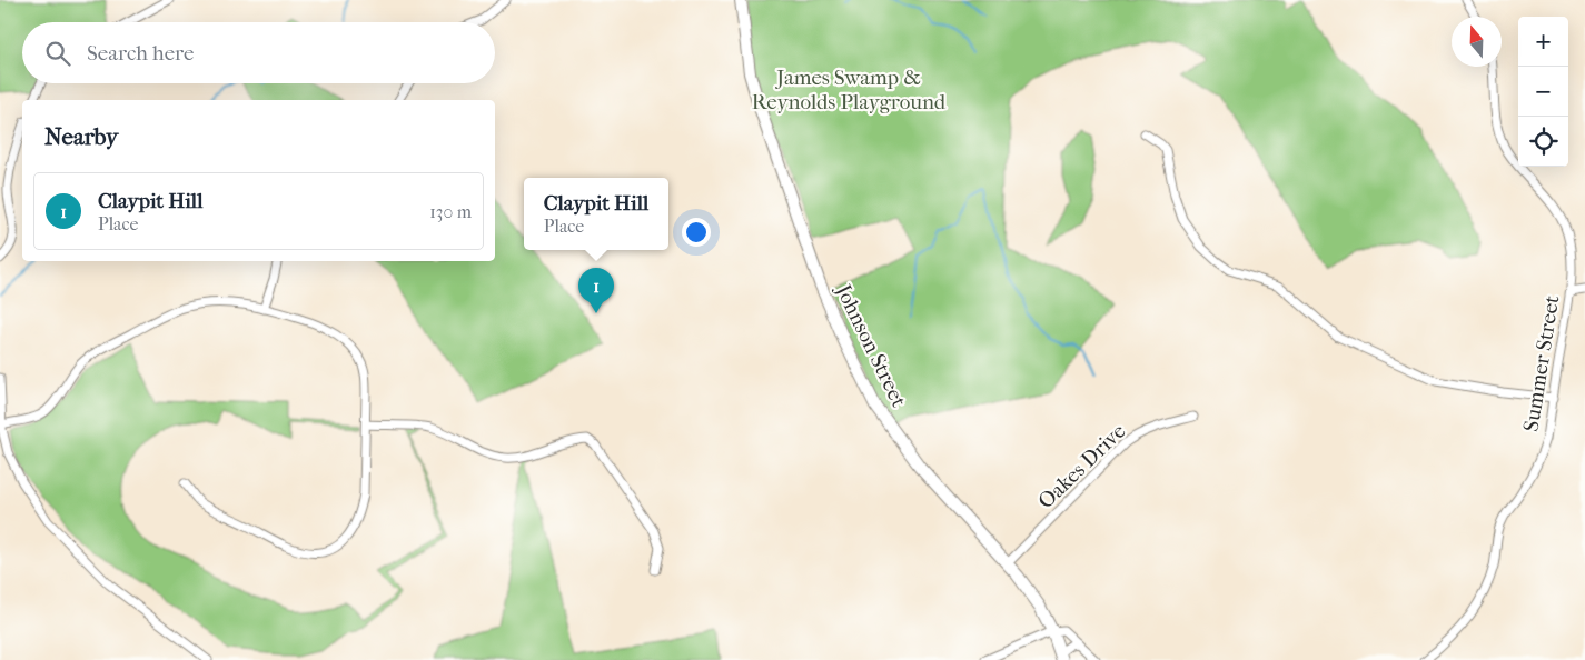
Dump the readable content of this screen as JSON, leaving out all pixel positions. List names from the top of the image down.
{
  "streets": {
    "street": ["Johnson Street", "Summer Street", "Oakes Drive"]
  },
  "crossings": [
    ["Johnson Street", "Oakes Drive"]
  ],
  "parks": ["James Swamp & Reynolds Playground"],
  "north": "top",
  "page": {
    "map_buttons": ["+", "−"],
    "search": "Search here",
    "heading": "Nearby",
    "list": [
      {
        "mark": "1",
        "name": "Claypit Hill",
        "note": "Place",
        "value": "130 m"
      }
    ],
    "popup": ["Claypit Hill", "Place"],
    "pins": "1"
  }
}
